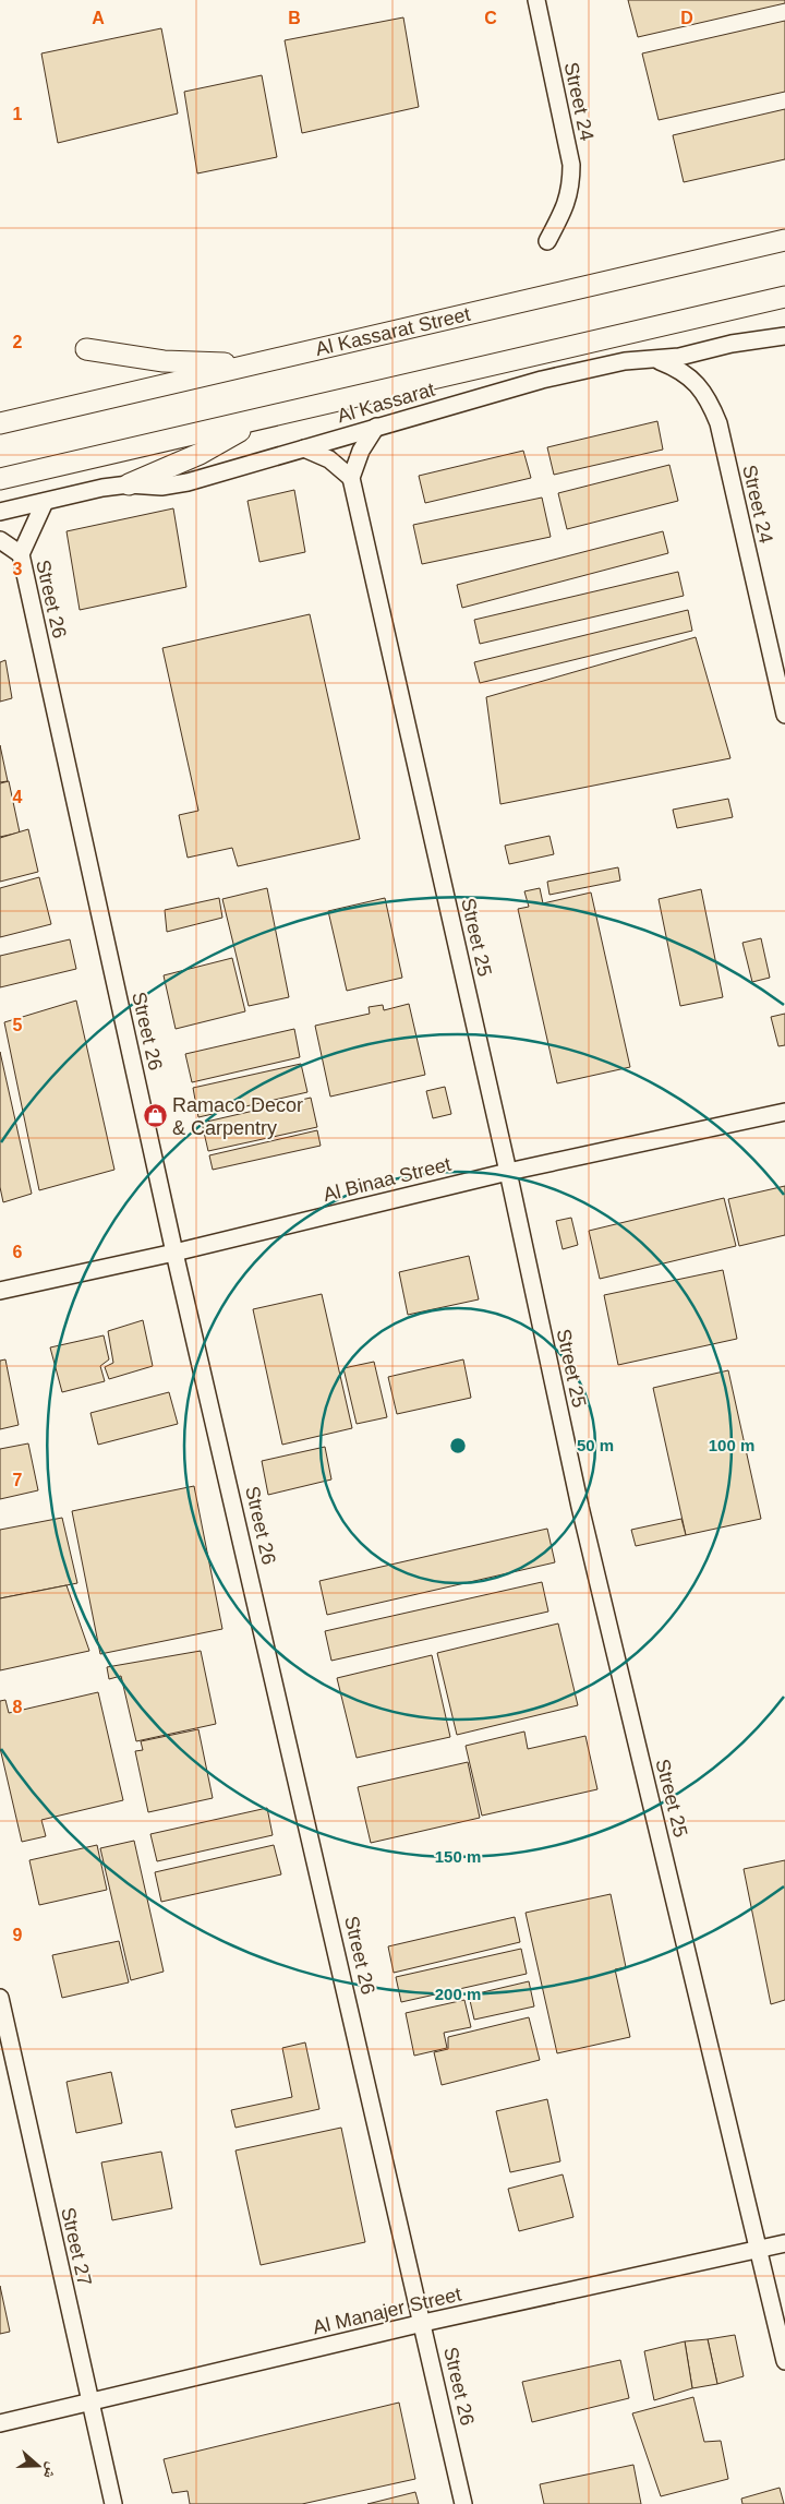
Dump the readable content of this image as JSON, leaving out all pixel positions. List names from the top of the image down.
{
  "streets": {
    "street": [
      "Street 24",
      "Al Kassarat Street",
      "Al Kassarat",
      "Street 26",
      "Street 25",
      "Al Binaa Street",
      "Street 27",
      "Al Manajer Street"
    ]
  },
  "crossings": [
    ["Street 24", "Al Kassarat"],
    ["Al Kassarat", "Street 26"],
    ["Street 26", "Al Binaa Street"],
    ["Street 26", "Al Manajer Street"],
    ["Street 25", "Al Binaa Street"],
    ["Street 25", "Al Manajer Street"],
    ["Street 27", "Al Manajer Street"]
  ],
  "places": {
    "shop": ["Ramaco Decor & Carpentry"]
  },
  "north": "right",
  "grid": {
    "columns": [
      "A",
      "B",
      "C",
      "D"
    ],
    "rows": [
      "1",
      "2",
      "3",
      "4",
      "5",
      "6",
      "7",
      "8",
      "9"
    ]
  },
  "rings": [
    "50 m",
    "100 m",
    "150 m",
    "200 m"
  ]
}
